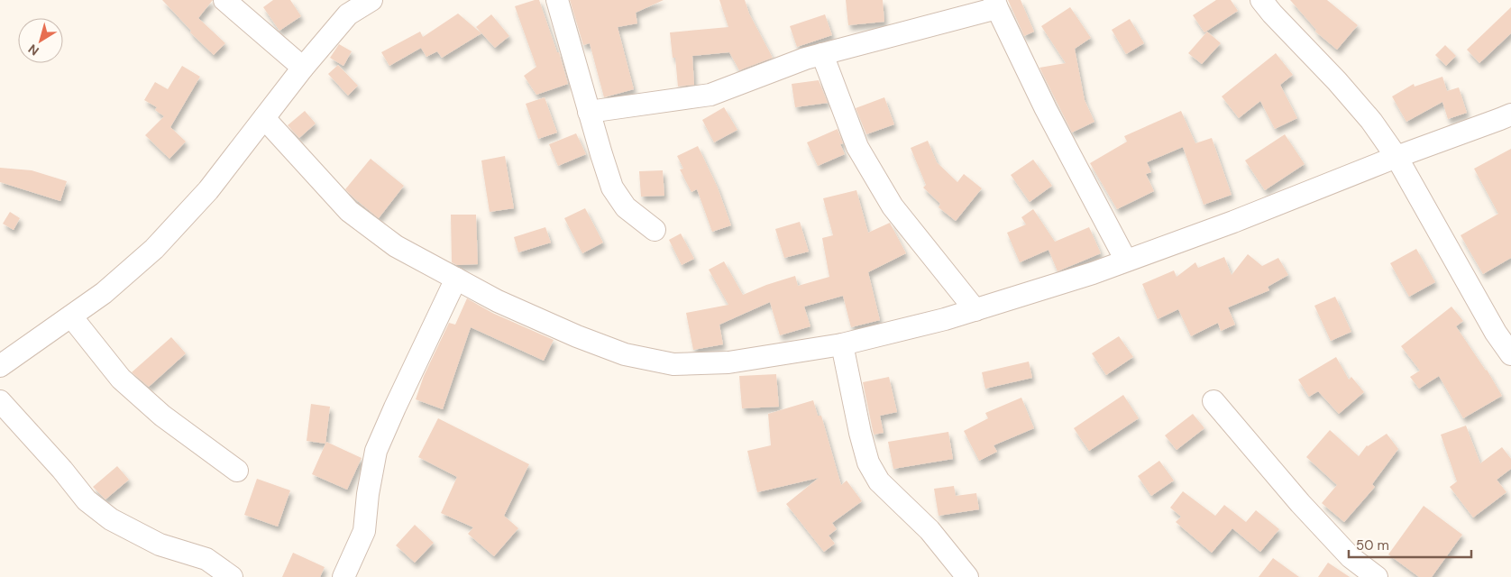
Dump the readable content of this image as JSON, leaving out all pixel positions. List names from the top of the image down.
{
  "scale_bar": "50 m",
  "north": "bottom left"
}
